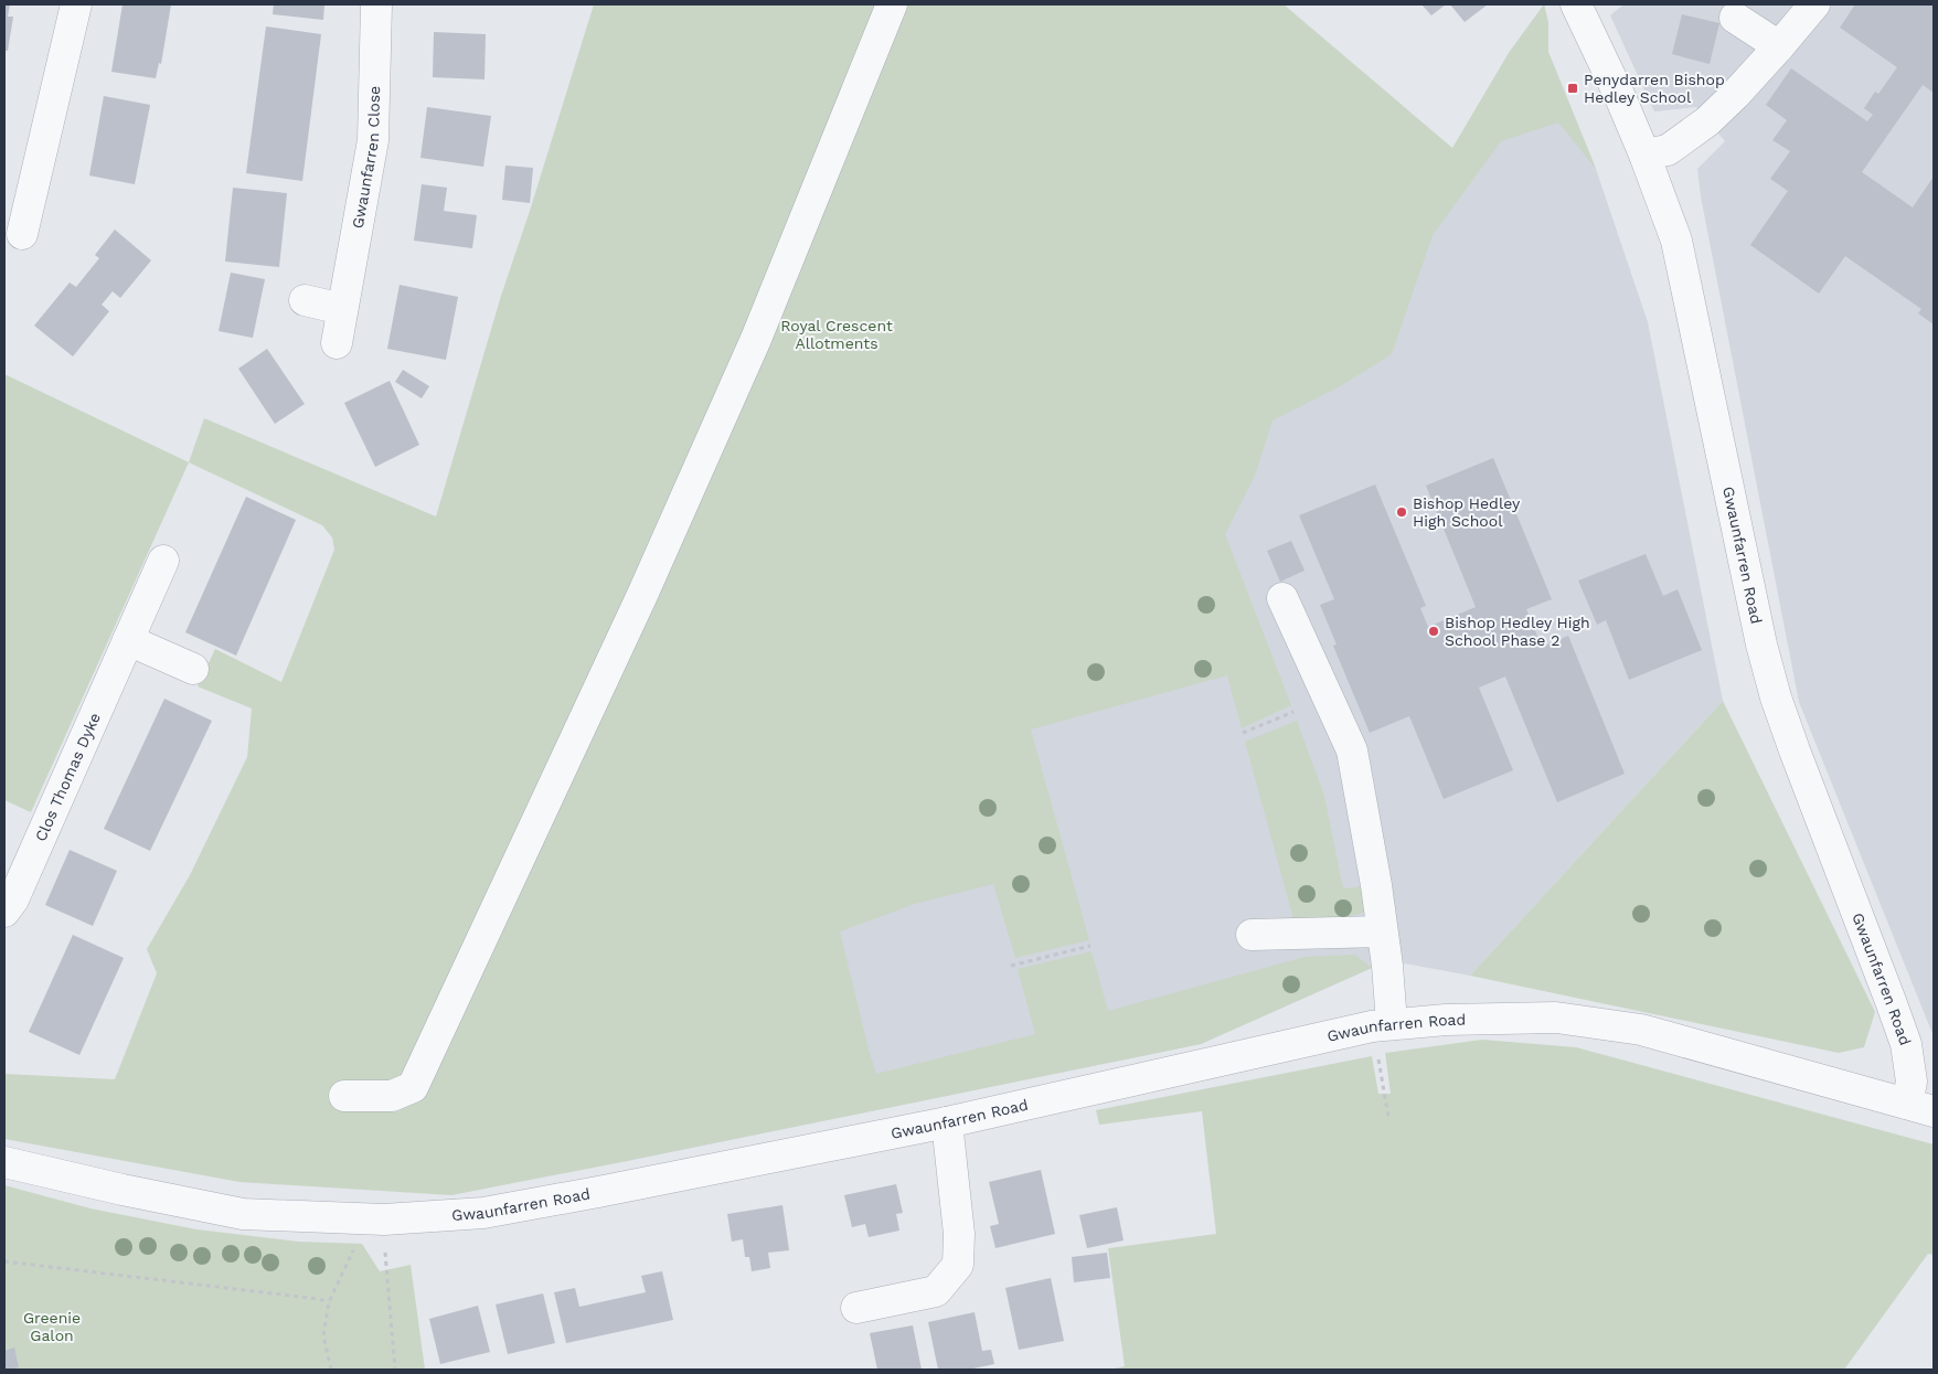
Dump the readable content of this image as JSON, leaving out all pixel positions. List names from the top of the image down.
{
  "streets": {
    "street": ["Gwaunfarren Close", "Gwaunfarren Road", "Clos Thomas Dyke"]
  },
  "parks": ["Royal Crescent Allotments", "Greenie Galon"],
  "places": {
    "transit": ["Penydarren Bishop Hedley School"],
    "other": ["Bishop Hedley High School", "Bishop Hedley High School Phase 2"]
  }
}
